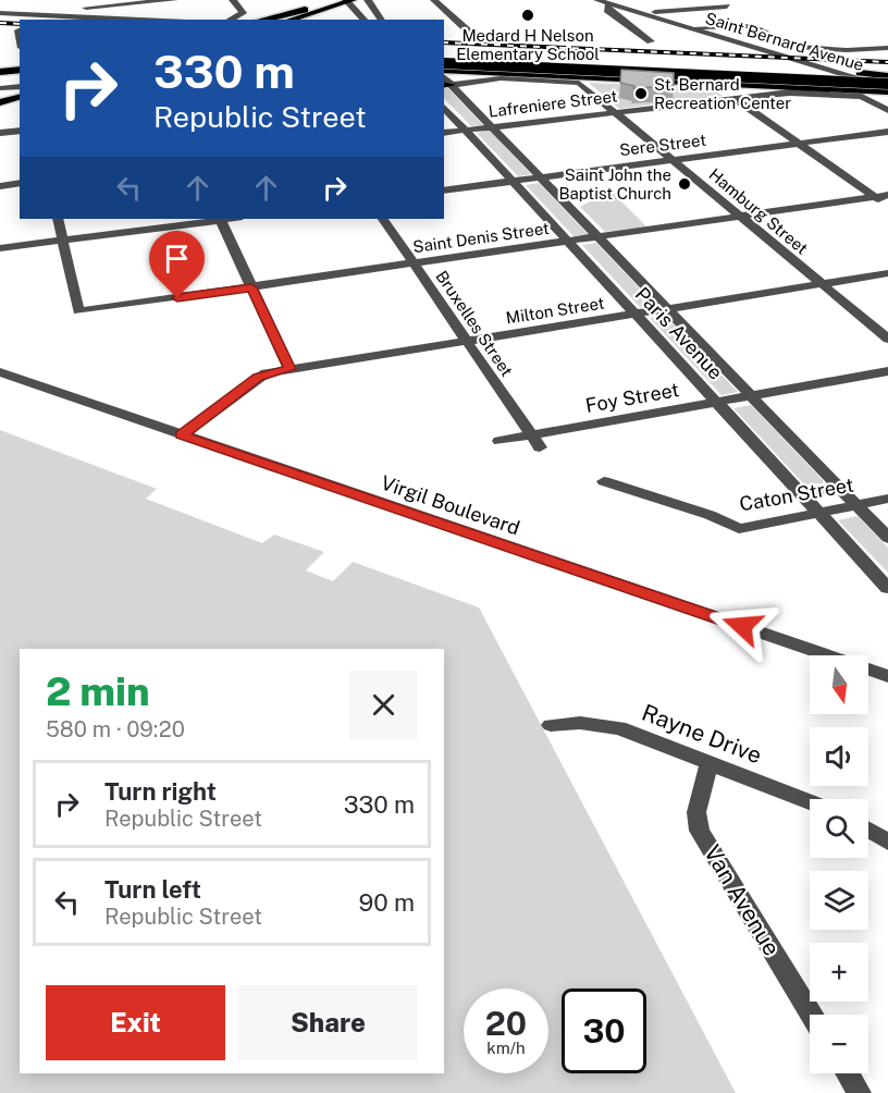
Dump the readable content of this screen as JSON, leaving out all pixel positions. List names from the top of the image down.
{
  "streets": {
    "street": [
      "Saint Bernard Avenue",
      "Lafreniere Street",
      "Sere Street",
      "Hamburg Street",
      "Saint Denis Street",
      "Milton Street",
      "Bruxelles Street",
      "Paris Avenue",
      "Foy Street",
      "Caton Street",
      "Virgil Boulevard",
      "Rayne Drive",
      "Van Avenue"
    ]
  },
  "crossings": [
    ["Lafreniere Street", "Hamburg Street"],
    ["Lafreniere Street", "Paris Avenue"],
    ["Sere Street", "Hamburg Street"],
    ["Sere Street", "Paris Avenue"],
    ["Hamburg Street", "Saint Denis Street"],
    ["Hamburg Street", "Milton Street"],
    ["Hamburg Street", "Paris Avenue"],
    ["Saint Denis Street", "Bruxelles Street"],
    ["Saint Denis Street", "Paris Avenue"],
    ["Milton Street", "Bruxelles Street"],
    ["Milton Street", "Paris Avenue"],
    ["Milton Street", "Virgil Boulevard"],
    ["Bruxelles Street", "Foy Street"],
    ["Paris Avenue", "Foy Street"],
    ["Paris Avenue", "Caton Street"],
    ["Rayne Drive", "Van Avenue"]
  ],
  "places": ["Medard H Nelson Elementary School", "St. Bernard Recreation Center", "Saint John the Baptist Church"],
  "north": "bottom",
  "page": {
    "turn": ["330 m", "Republic Street"],
    "heading": ["2 min", "580 m · 09:20"],
    "map_buttons": ["+", "−"],
    "list": [
      {
        "name": "Turn right",
        "note": "Republic Street",
        "value": "330 m"
      },
      {
        "name": "Turn left",
        "note": "Republic Street",
        "value": "90 m"
      }
    ],
    "buttons": ["Exit", "Share"],
    "speed": "20 km/h",
    "limit": "30"
  }
}
